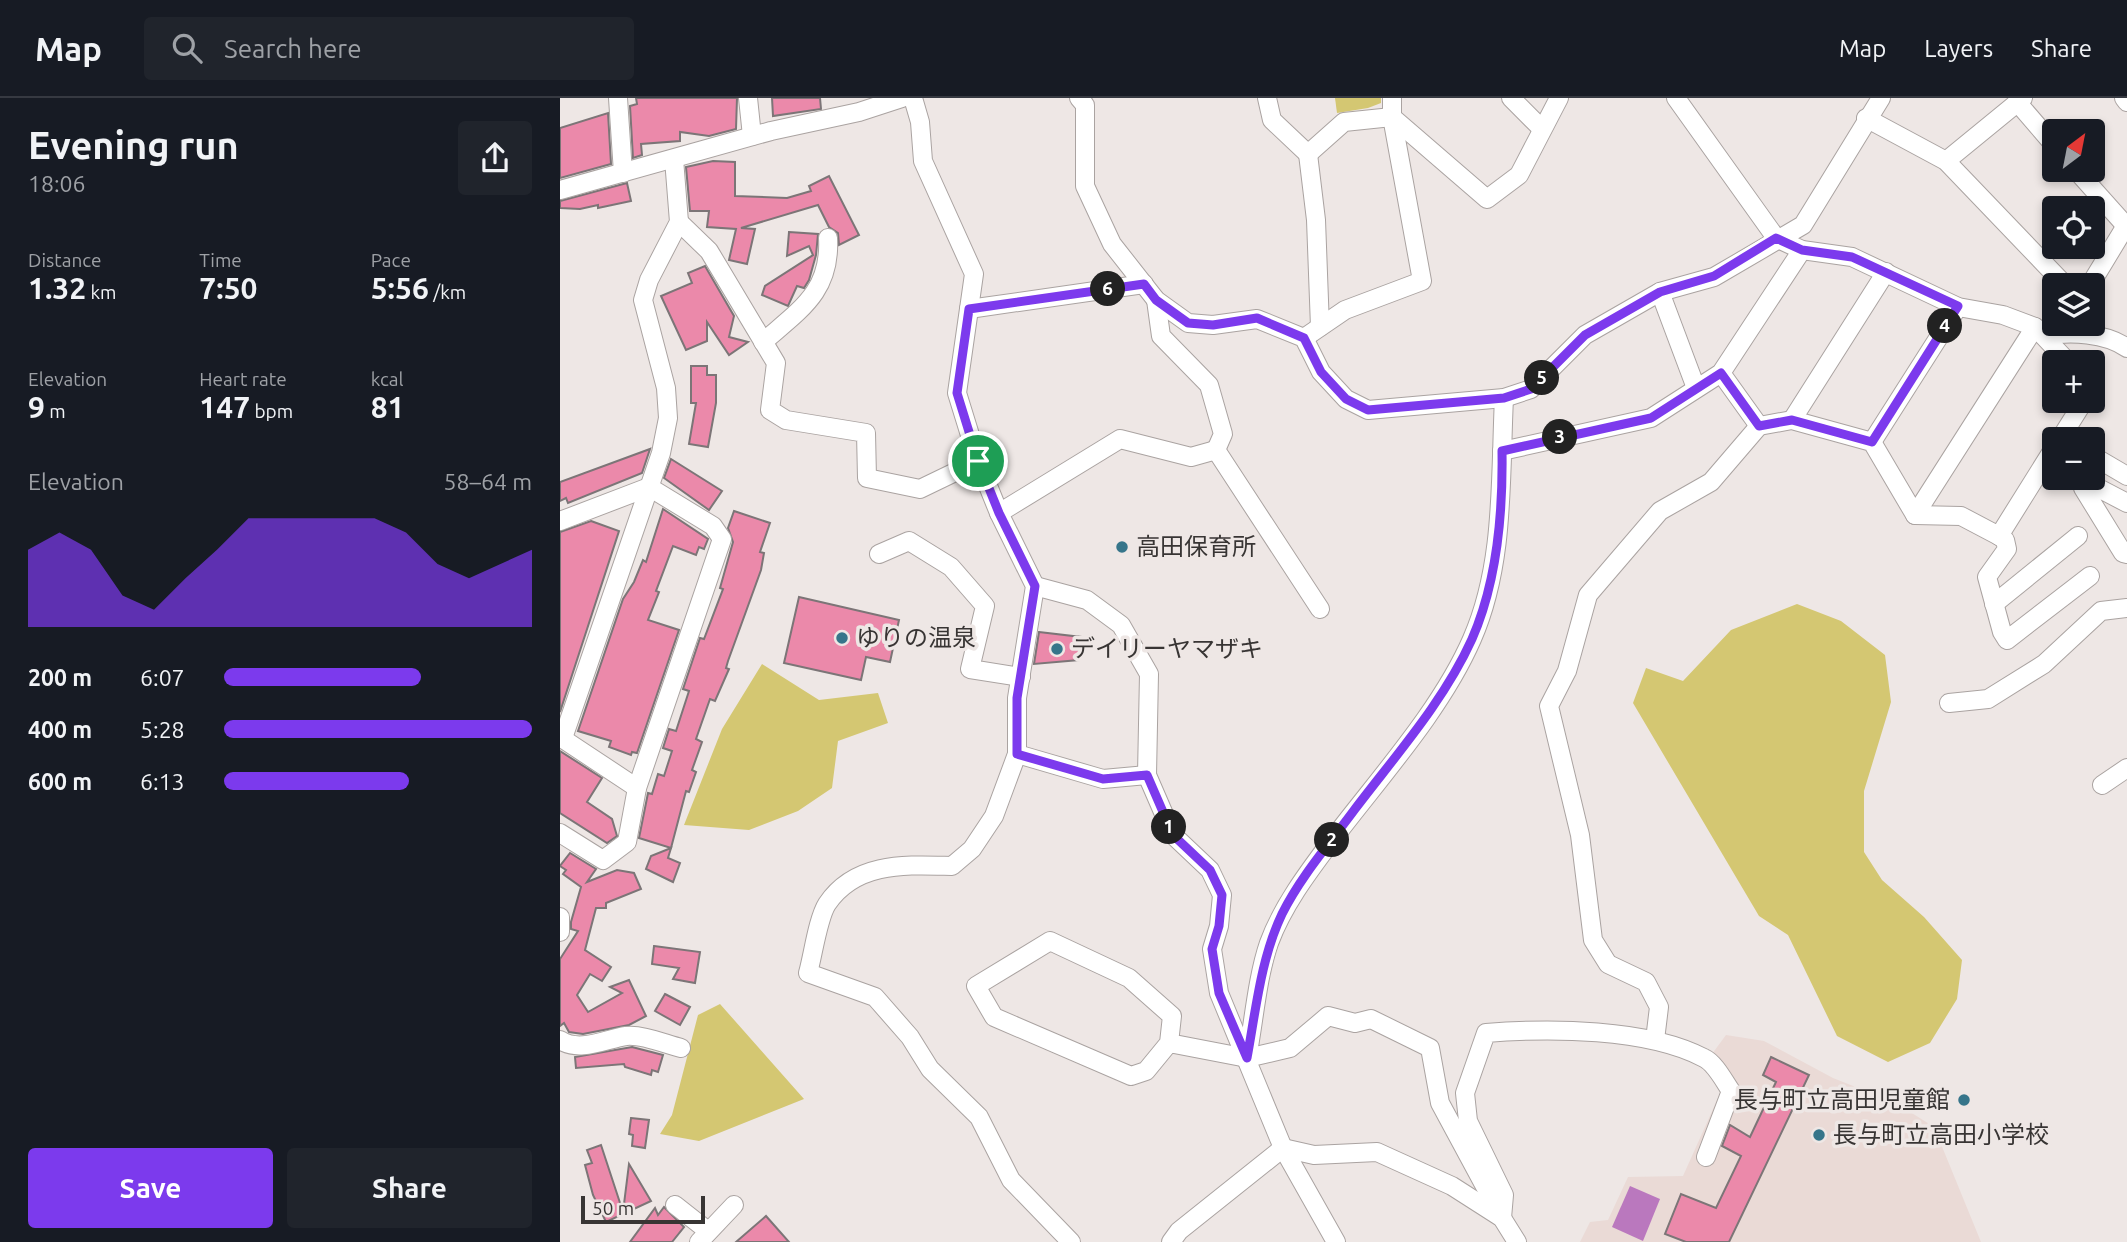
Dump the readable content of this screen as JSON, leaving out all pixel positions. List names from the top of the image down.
{
  "places": [
    "高田保育所",
    "ゆりの温泉",
    "デイリーヤマザキ",
    "長与町立高田児童館",
    "長与町立高田小学校"
  ],
  "scale_bar": "50 m",
  "north": "top right",
  "page": {
    "header": "Map",
    "search": "Search here",
    "nav": ["Map", "Layers", "Share"],
    "heading": ["Evening run", "18:06"],
    "map_buttons": ["+", "−"],
    "stats": [
      ["Distance", "1.32 km"],
      ["Time", "7:50"],
      ["Pace", "5:56 /km"],
      ["Elevation", "9 m"],
      ["Heart rate", "147 bpm"],
      ["kcal", "81"]
    ],
    "pins": [
      "6",
      "4",
      "5",
      "3",
      "1",
      "2"
    ],
    "chart": ["Elevation", "58–64 m"],
    "list": [
      {
        "name": "200 m",
        "note": "6:07"
      },
      {
        "name": "400 m",
        "note": "5:28"
      },
      {
        "name": "600 m",
        "note": "6:13"
      }
    ],
    "buttons": ["Save", "Share"],
    "scale": "50 m"
  }
}
